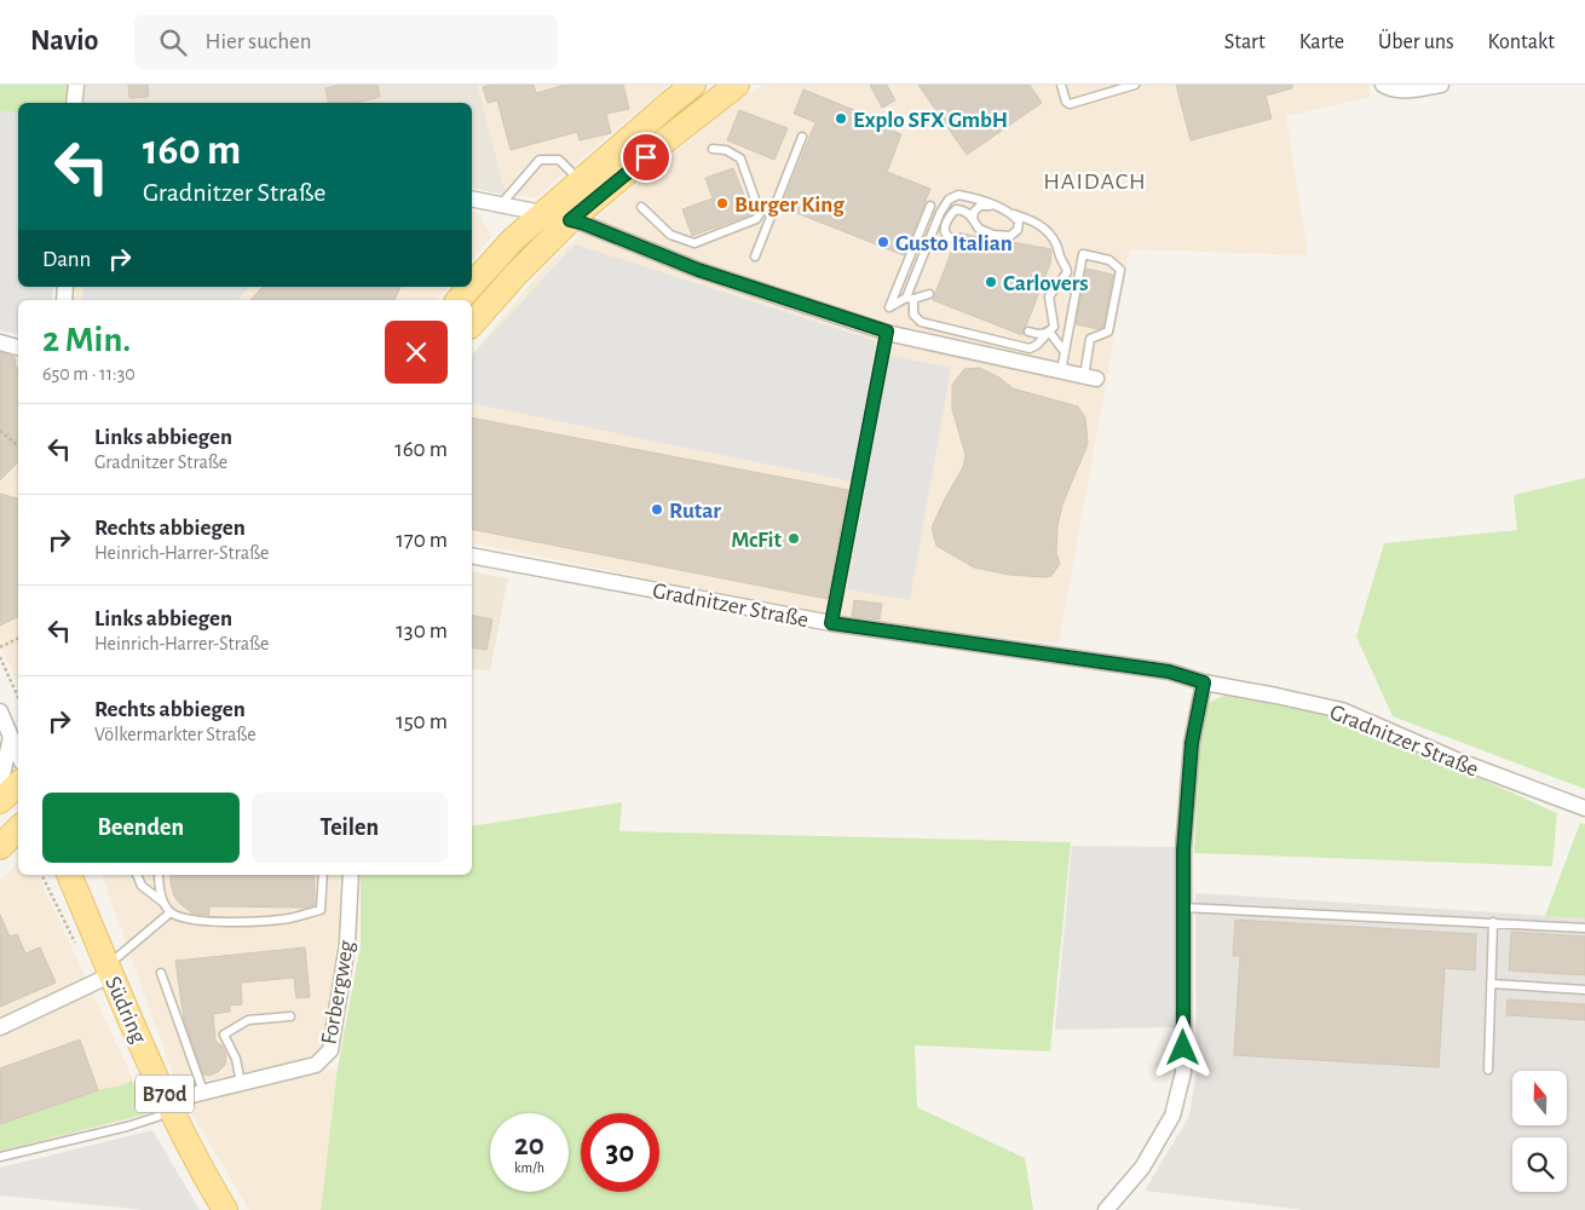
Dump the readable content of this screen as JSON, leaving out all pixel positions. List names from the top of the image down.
{
  "streets": {
    "main road": ["Südring", "B70d"],
    "street": ["Gradnitzer Straße", "Forbergweg"]
  },
  "crossings": [
    ["Forbergweg", "Südring"]
  ],
  "districts": ["HAIDACH"],
  "places": [
    "Explo SFX GmbH",
    "Burger King",
    "Gusto Italian",
    "Carlovers",
    "Rutar",
    "McFit"
  ],
  "north": "top",
  "page": {
    "header": "Navio",
    "search": "Hier suchen",
    "nav": [
      "Start",
      "Karte",
      "Über uns",
      "Kontakt"
    ],
    "turn": ["160 m", "Gradnitzer Straße"],
    "then": "Dann",
    "heading": ["2 Min.", "650 m · 11:30"],
    "list": [
      {
        "name": "Links abbiegen",
        "note": "Gradnitzer Straße",
        "value": "160 m"
      },
      {
        "name": "Rechts abbiegen",
        "note": "Heinrich-Harrer-Straße",
        "value": "170 m"
      },
      {
        "name": "Links abbiegen",
        "note": "Heinrich-Harrer-Straße",
        "value": "130 m"
      },
      {
        "name": "Rechts abbiegen",
        "note": "Völkermarkter Straße",
        "value": "150 m"
      }
    ],
    "buttons": ["Beenden", "Teilen"],
    "speed": "20 km/h",
    "limit": "30"
  }
}
